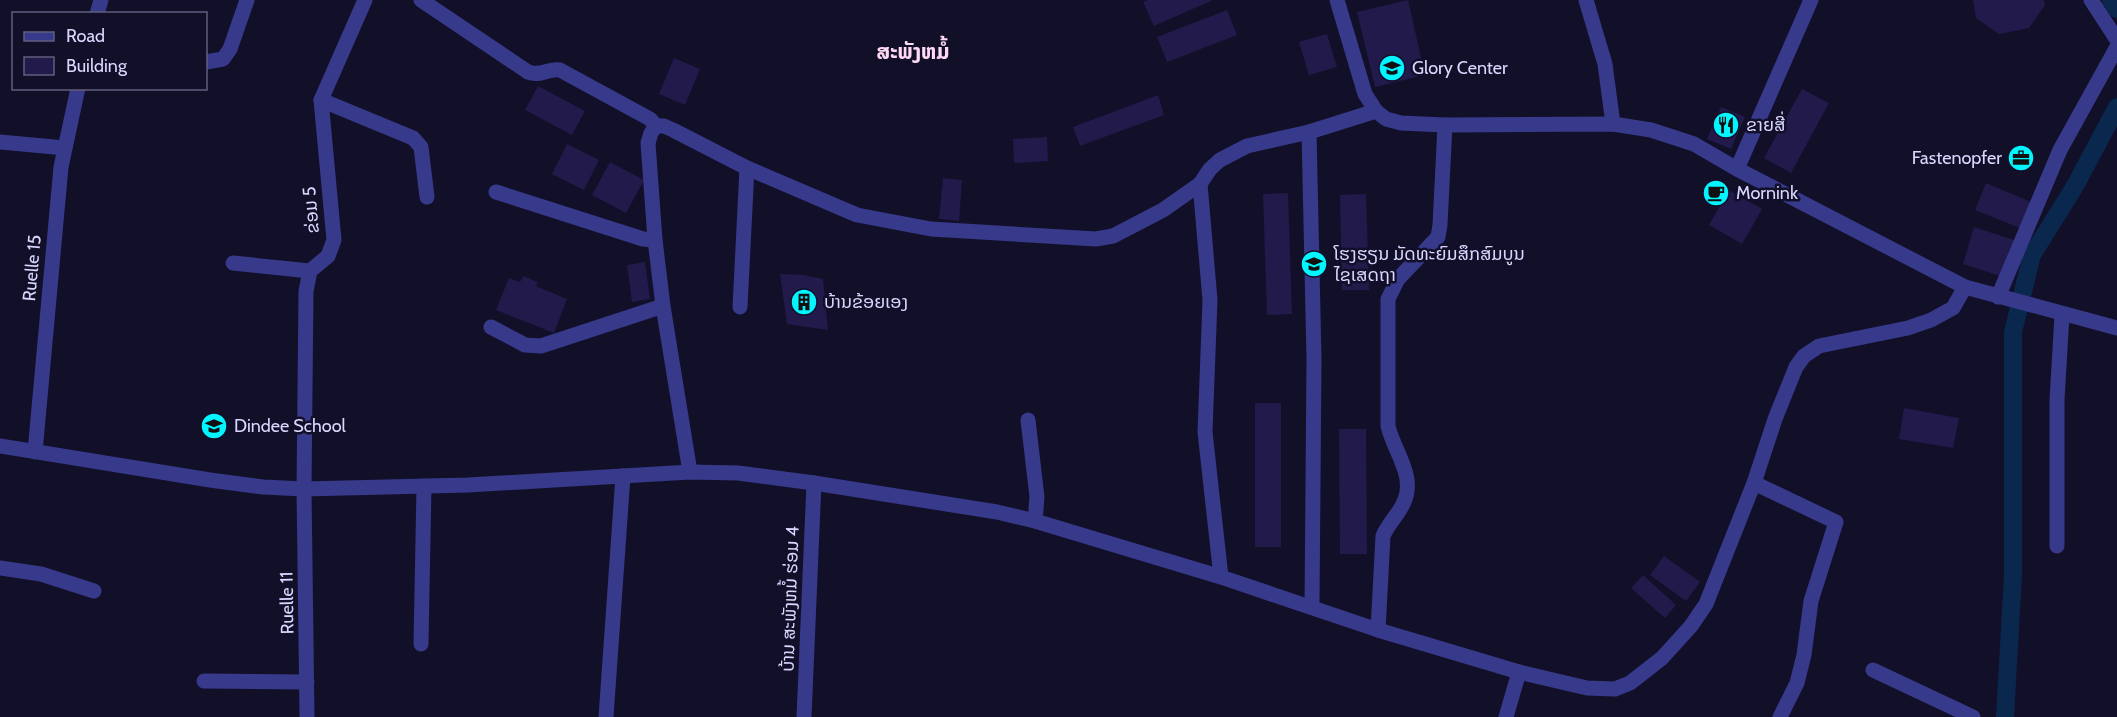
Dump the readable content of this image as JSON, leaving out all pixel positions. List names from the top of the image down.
{
  "streets": {
    "street": [
      "ຂ່ອມ 5",
      "Ruelle 15",
      "ບ້ານ ສະພັງຫມໍ້ ຮ່ອມ 4",
      "Ruelle 11"
    ]
  },
  "districts": ["ສະພັງຫມໍ້"],
  "places": {
    "school or university": ["Glory Center", "ໂຮງຮຽນ ມັດທະຍົມສຶກສົມບູນ ໄຊເສດຖາ", "Dindee School"],
    "restaurant": ["ຂາຍສີ່"],
    "office": ["Fastenopfer"],
    "cafe": ["Mornink"],
    "building": ["ບ້ານຂ້ອຍເອງ"]
  },
  "legend": ["Road", "Building"]
}
